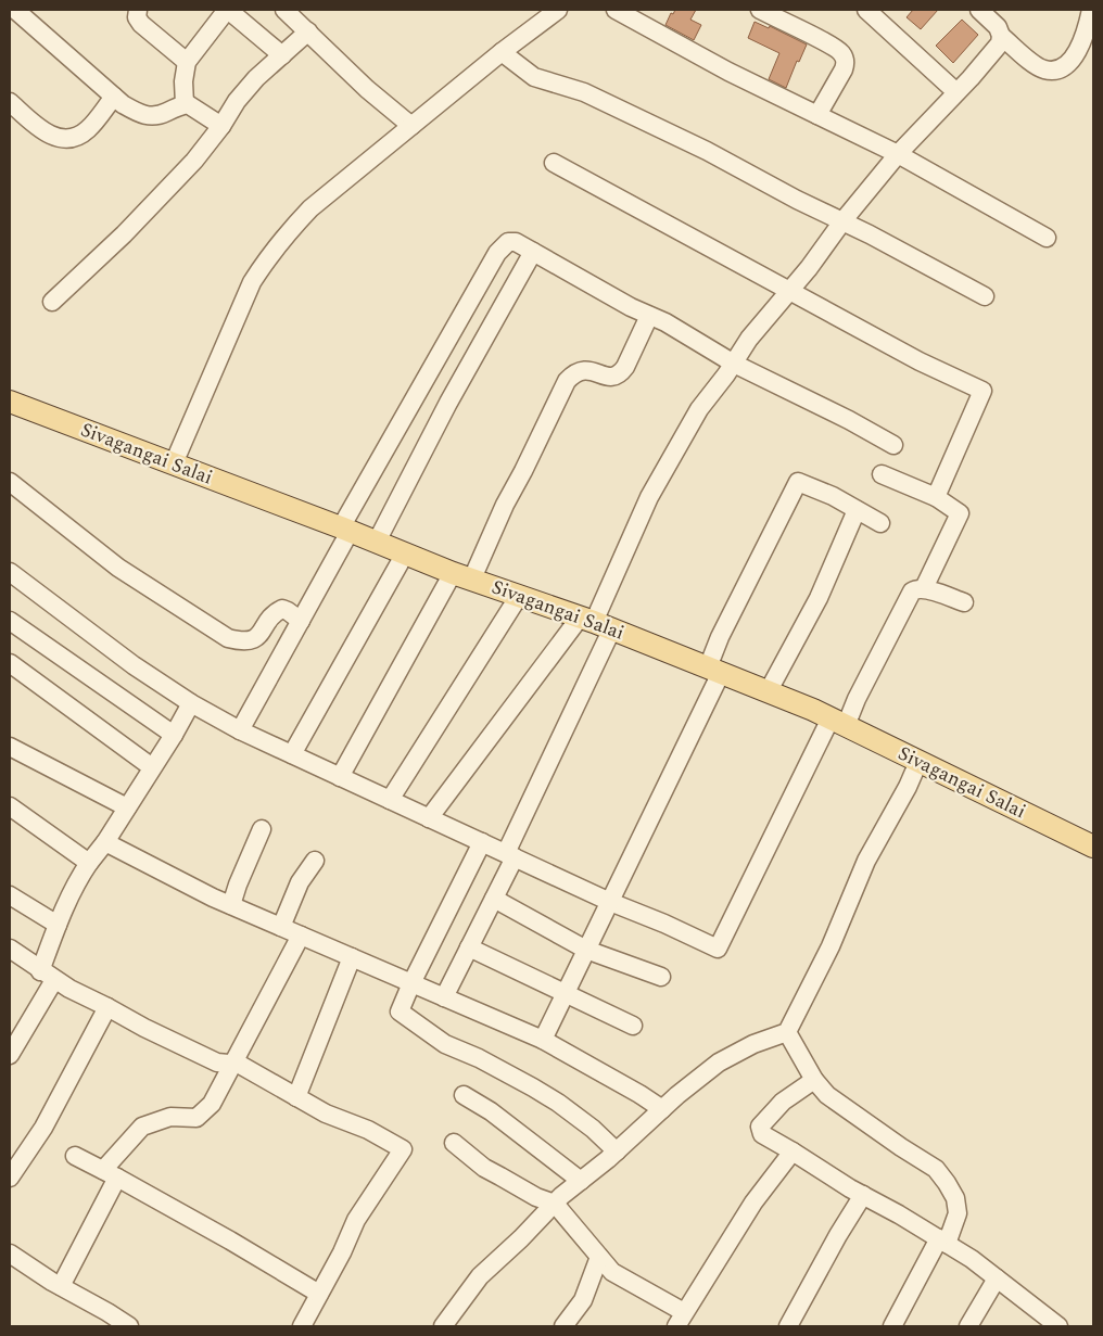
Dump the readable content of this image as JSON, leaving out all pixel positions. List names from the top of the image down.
{
  "streets": {
    "main road": ["Sivagangai Salai"]
  }
}
